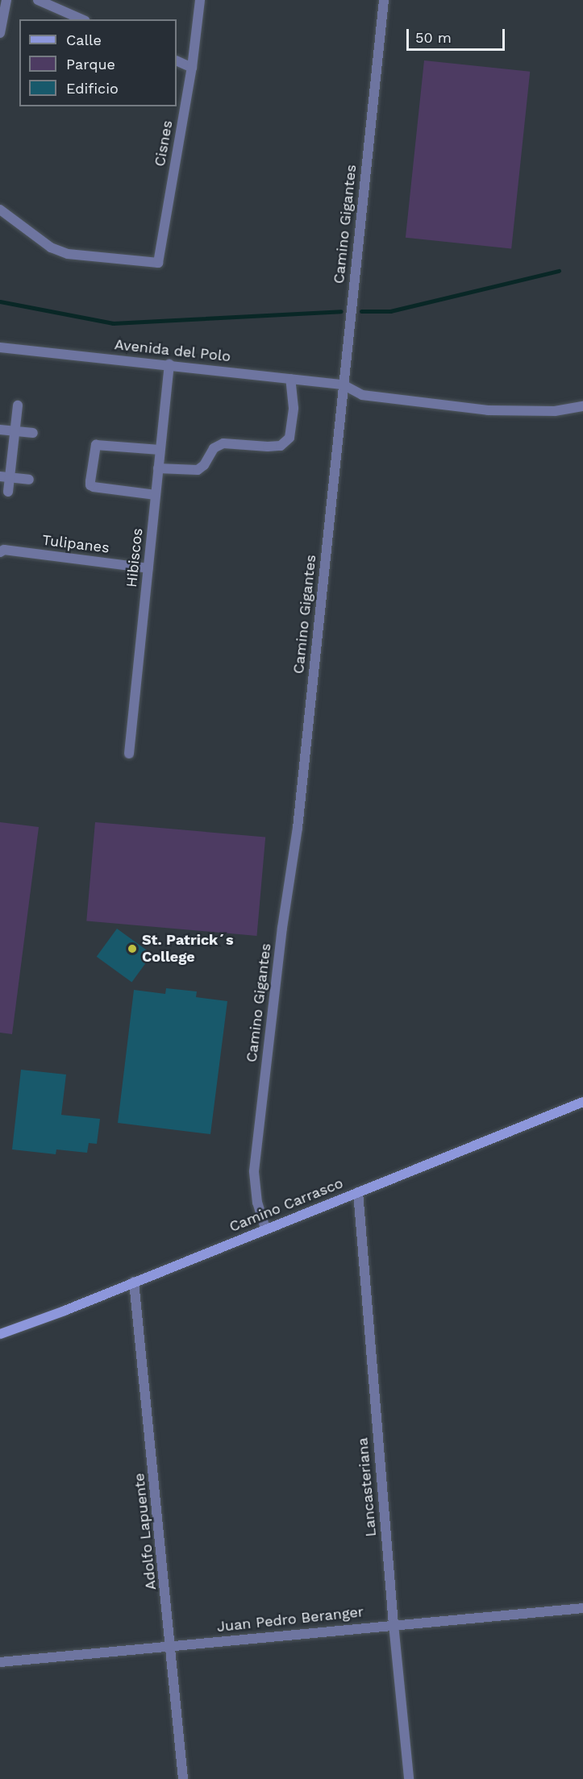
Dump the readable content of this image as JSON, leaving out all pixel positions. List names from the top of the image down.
{
  "streets": {
    "main road": ["Camino Carrasco"],
    "street": [
      "Cisnes",
      "Camino Gigantes",
      "Avenida del Polo",
      "Tulipanes",
      "Hibiscos",
      "Lancasteriana",
      "Adolfo Lapuente",
      "Juan Pedro Beranger"
    ]
  },
  "crossings": [
    ["Camino Gigantes", "Avenida del Polo"],
    ["Camino Gigantes", "Camino Carrasco"],
    ["Avenida del Polo", "Hibiscos"],
    ["Tulipanes", "Hibiscos"],
    ["Camino Carrasco", "Lancasteriana"],
    ["Camino Carrasco", "Adolfo Lapuente"],
    ["Lancasteriana", "Juan Pedro Beranger"],
    ["Adolfo Lapuente", "Juan Pedro Beranger"]
  ],
  "places": ["St. Patrick´s College"],
  "legend": ["Calle", "Parque", "Edificio"],
  "scale_bar": "50 m"
}
